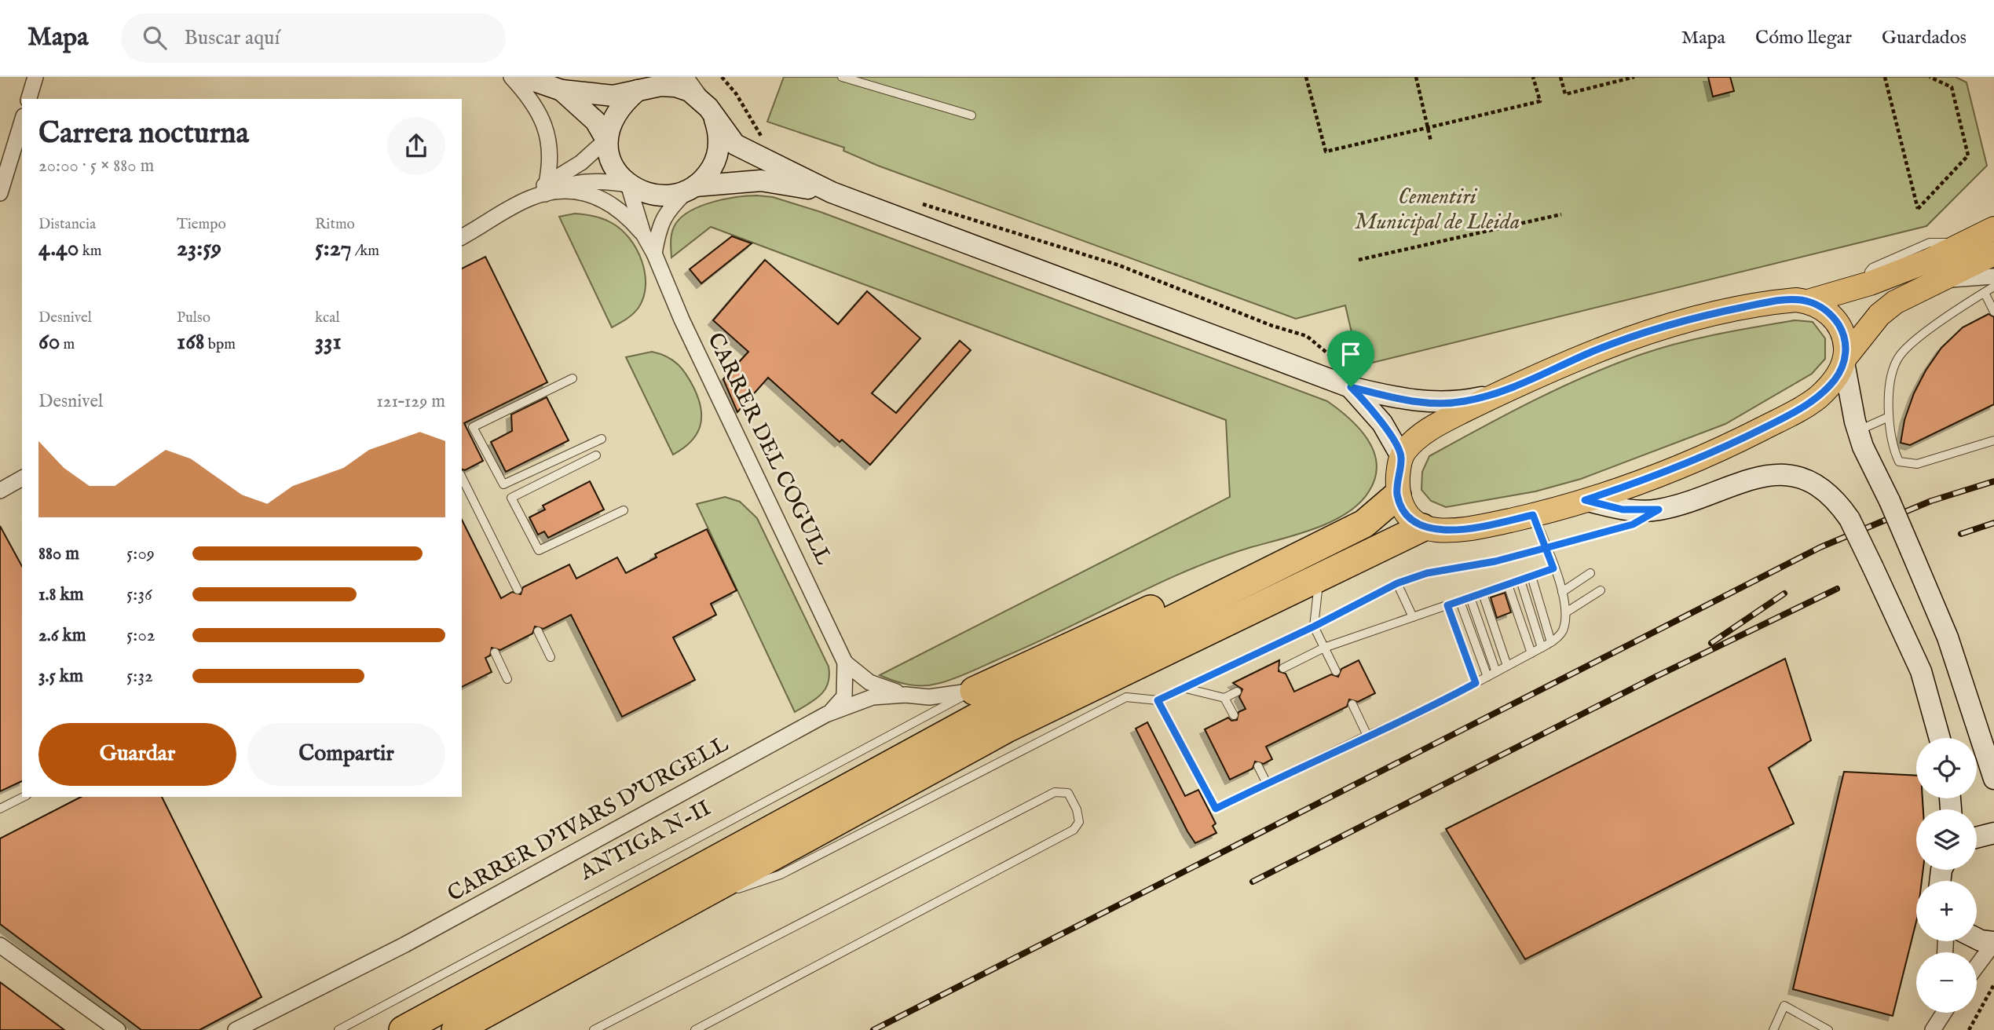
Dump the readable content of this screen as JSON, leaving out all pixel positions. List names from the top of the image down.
{
  "streets": {
    "street": ["CARRER DEL COGULL", "CARRER D'IVARS D'URGELL"],
    "lane": ["ANTIGA N-II"]
  },
  "crossings": [
    ["CARRER D'IVARS D'URGELL", "ANTIGA N-II"]
  ],
  "parks": ["Cementiri Municipal de Lleida"],
  "page": {
    "header": "Mapa",
    "search": "Buscar aquí",
    "nav": ["Mapa", "Cómo llegar", "Guardados"],
    "heading": ["Carrera nocturna", "20:00 · 5 × 880 m"],
    "stats": [
      ["Distancia", "4.40 km"],
      ["Tiempo", "23:59"],
      ["Ritmo", "5:27 /km"],
      ["Desnivel", "60 m"],
      ["Pulso", "168 bpm"],
      ["kcal", "331"]
    ],
    "chart": ["Desnivel", "121–129 m"],
    "list": [
      {
        "name": "880 m",
        "note": "5:09"
      },
      {
        "name": "1.8 km",
        "note": "5:36"
      },
      {
        "name": "2.6 km",
        "note": "5:02"
      },
      {
        "name": "3.5 km",
        "note": "5:32"
      }
    ],
    "buttons": ["Guardar", "Compartir"],
    "map_buttons": ["+", "−"]
  }
}
